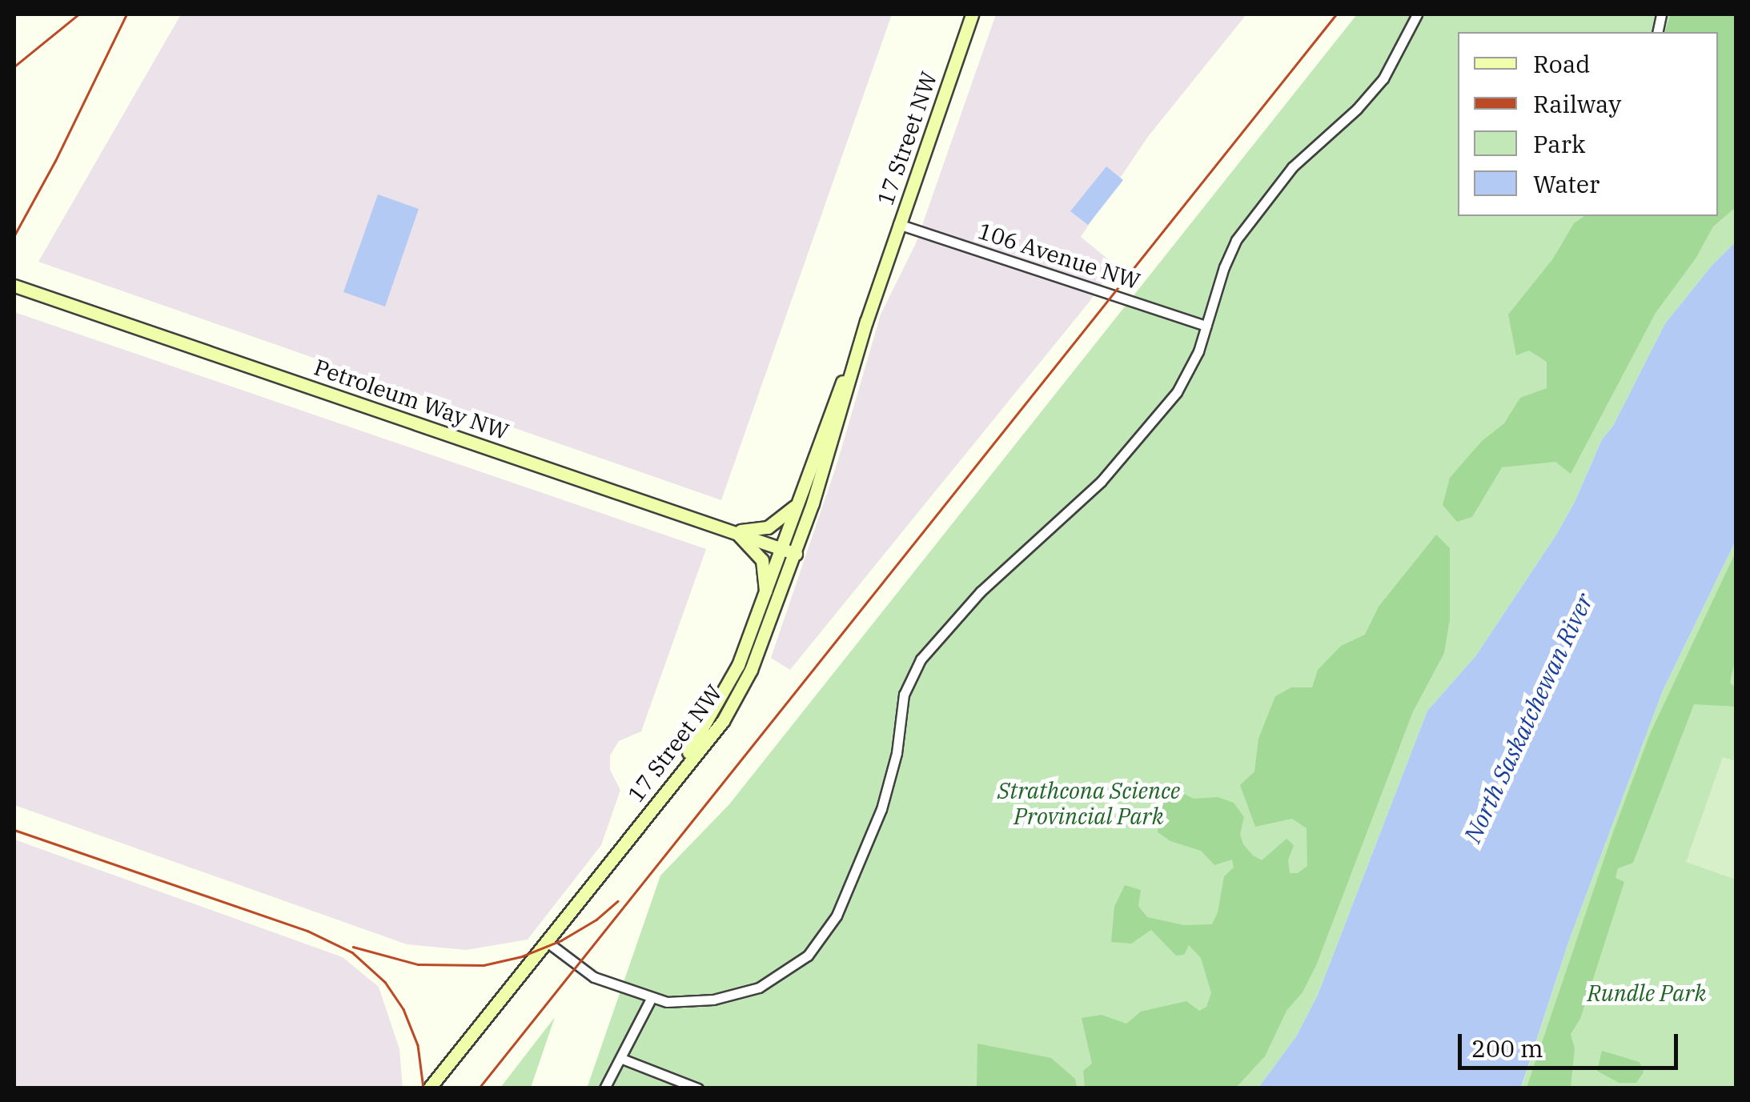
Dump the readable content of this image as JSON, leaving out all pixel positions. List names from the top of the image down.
{
  "streets": {
    "main road": ["17 Street NW", "Petroleum Way NW"],
    "street": ["106 Avenue NW"]
  },
  "crossings": [
    ["17 Street NW", "106 Avenue NW"],
    ["17 Street NW", "Petroleum Way NW"]
  ],
  "water": ["North Saskatchewan River"],
  "parks": ["Strathcona Science Provincial Park", "Rundle Park"],
  "legend": [
    "Road",
    "Railway",
    "Park",
    "Water"
  ],
  "scale_bar": "200 m"
}
